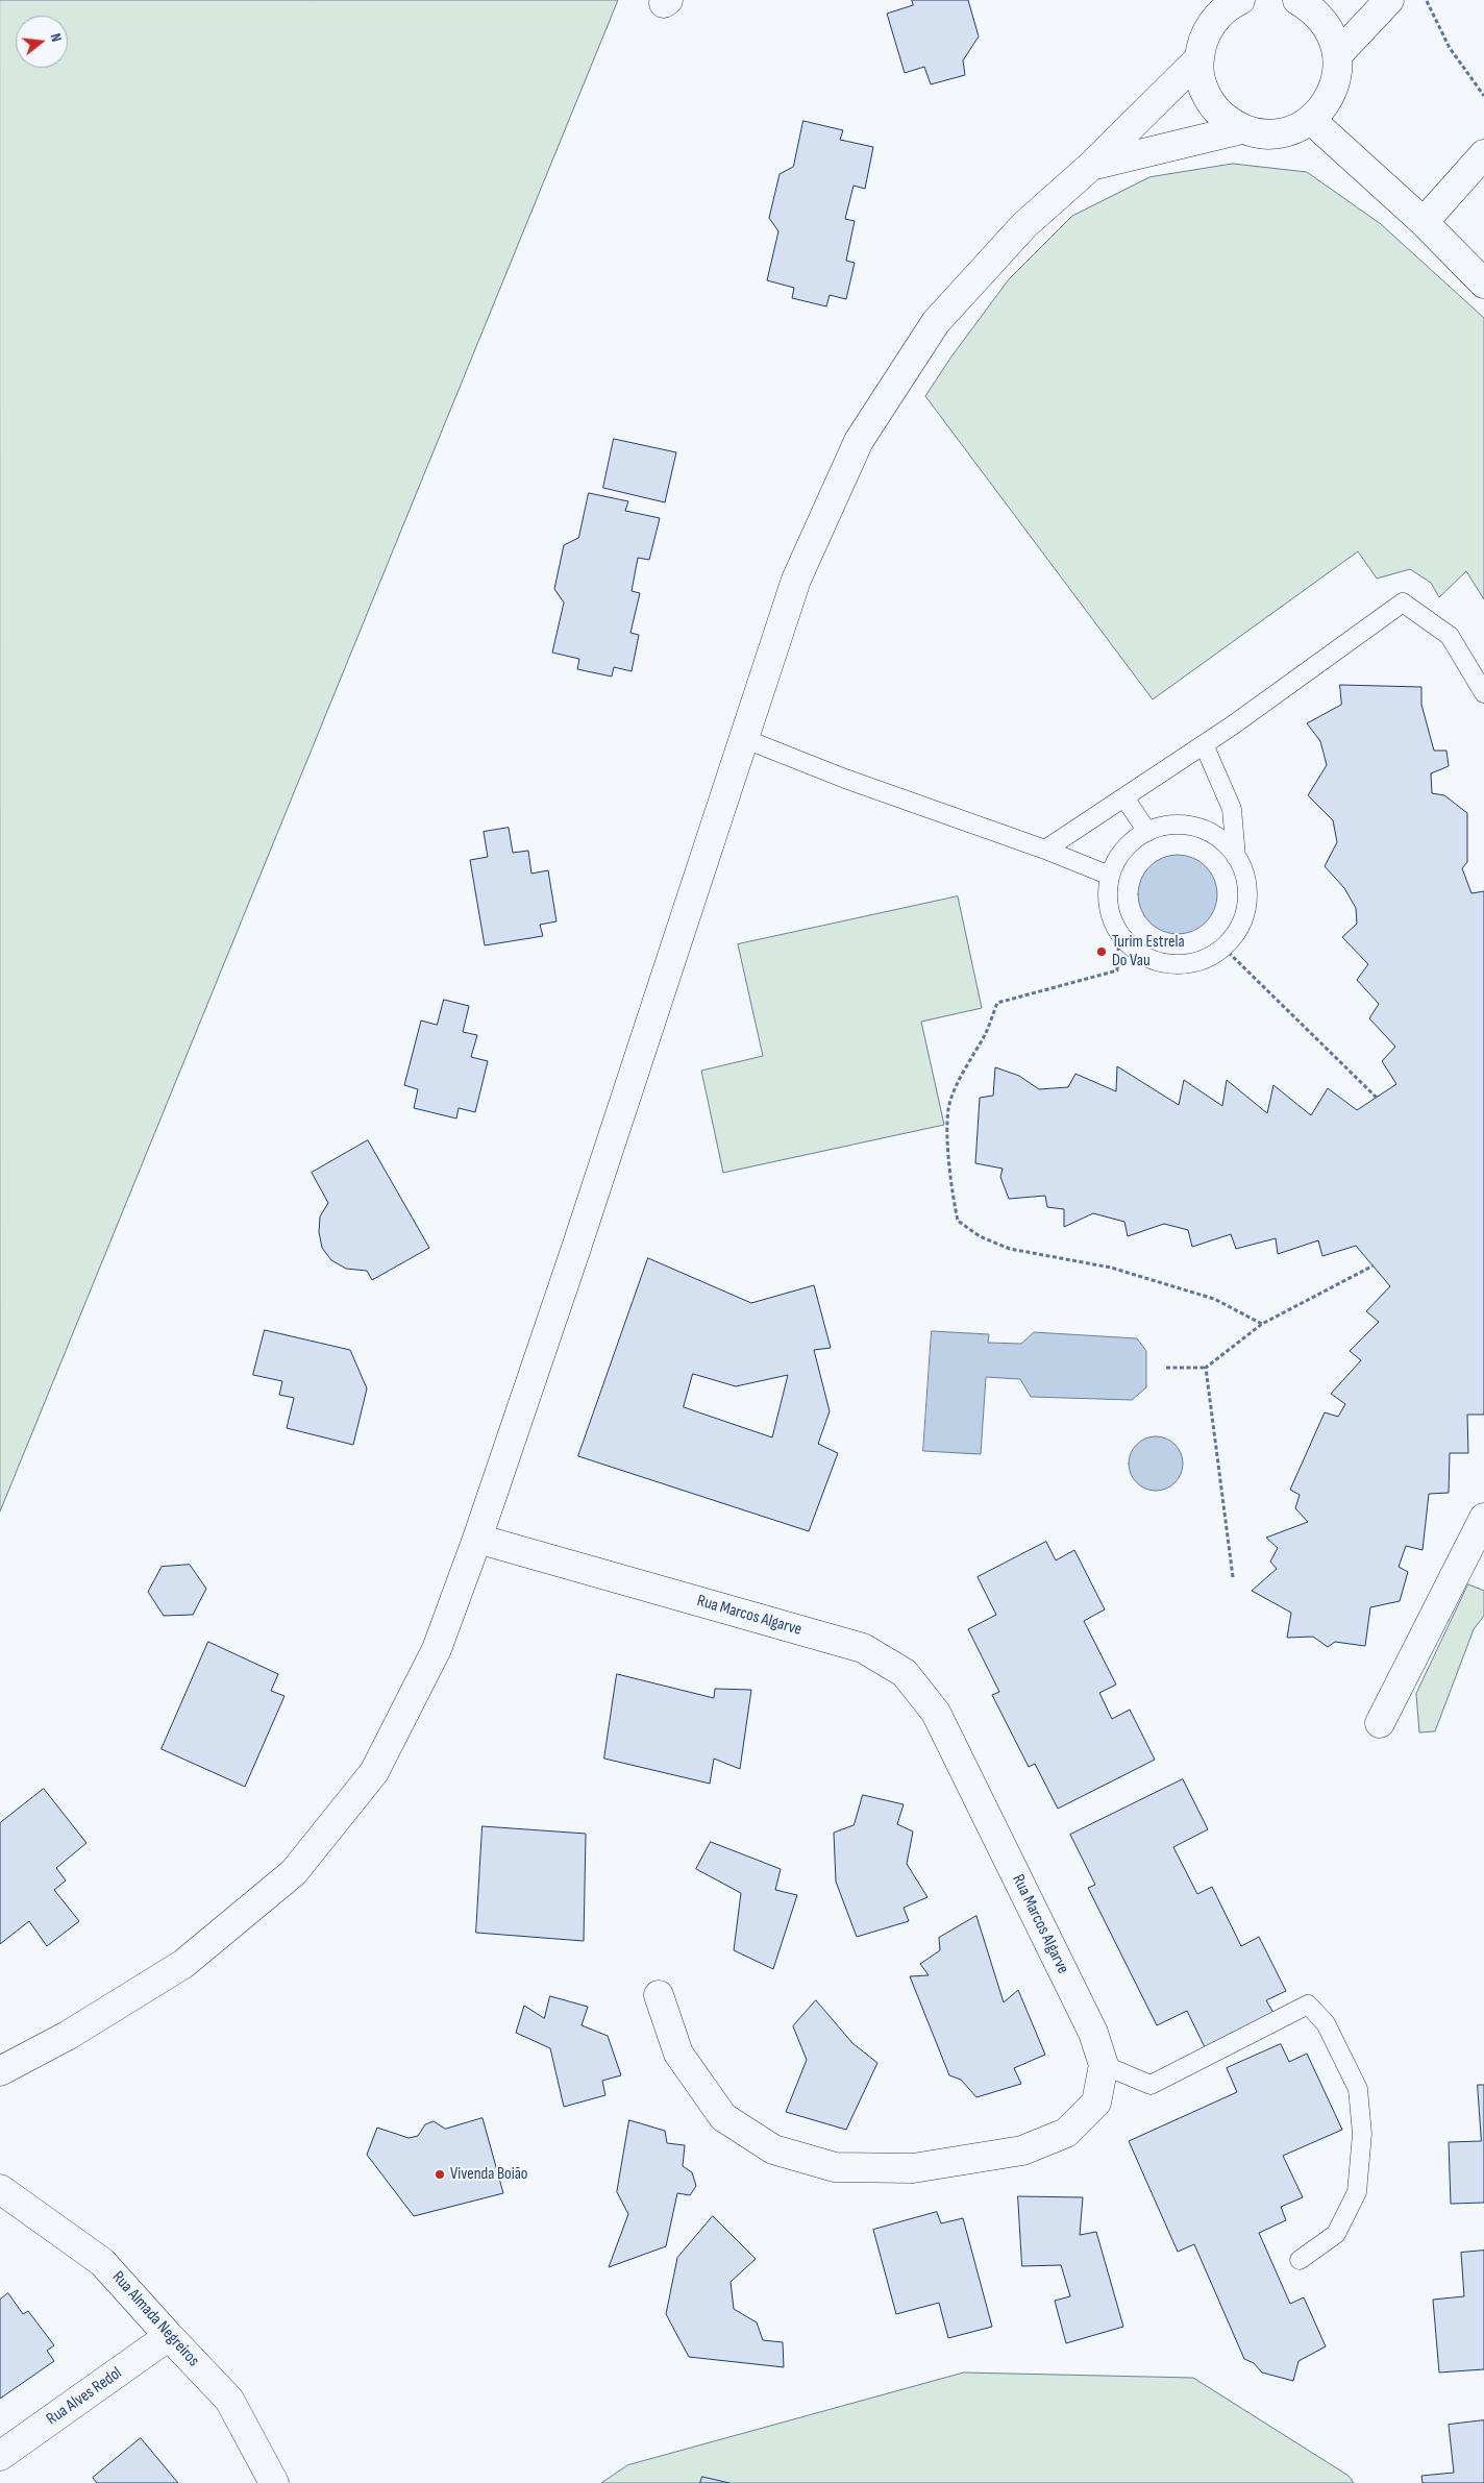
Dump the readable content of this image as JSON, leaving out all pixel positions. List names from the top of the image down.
{
  "streets": {
    "street": ["Rua Marcos Algarve", "Rua Almada Negreiros", "Rua Alves Redol"]
  },
  "crossings": [
    ["Rua Almada Negreiros", "Rua Alves Redol"]
  ],
  "places": ["Turim Estrela Do Vau", "Vivenda Boião"],
  "north": "right"
}
